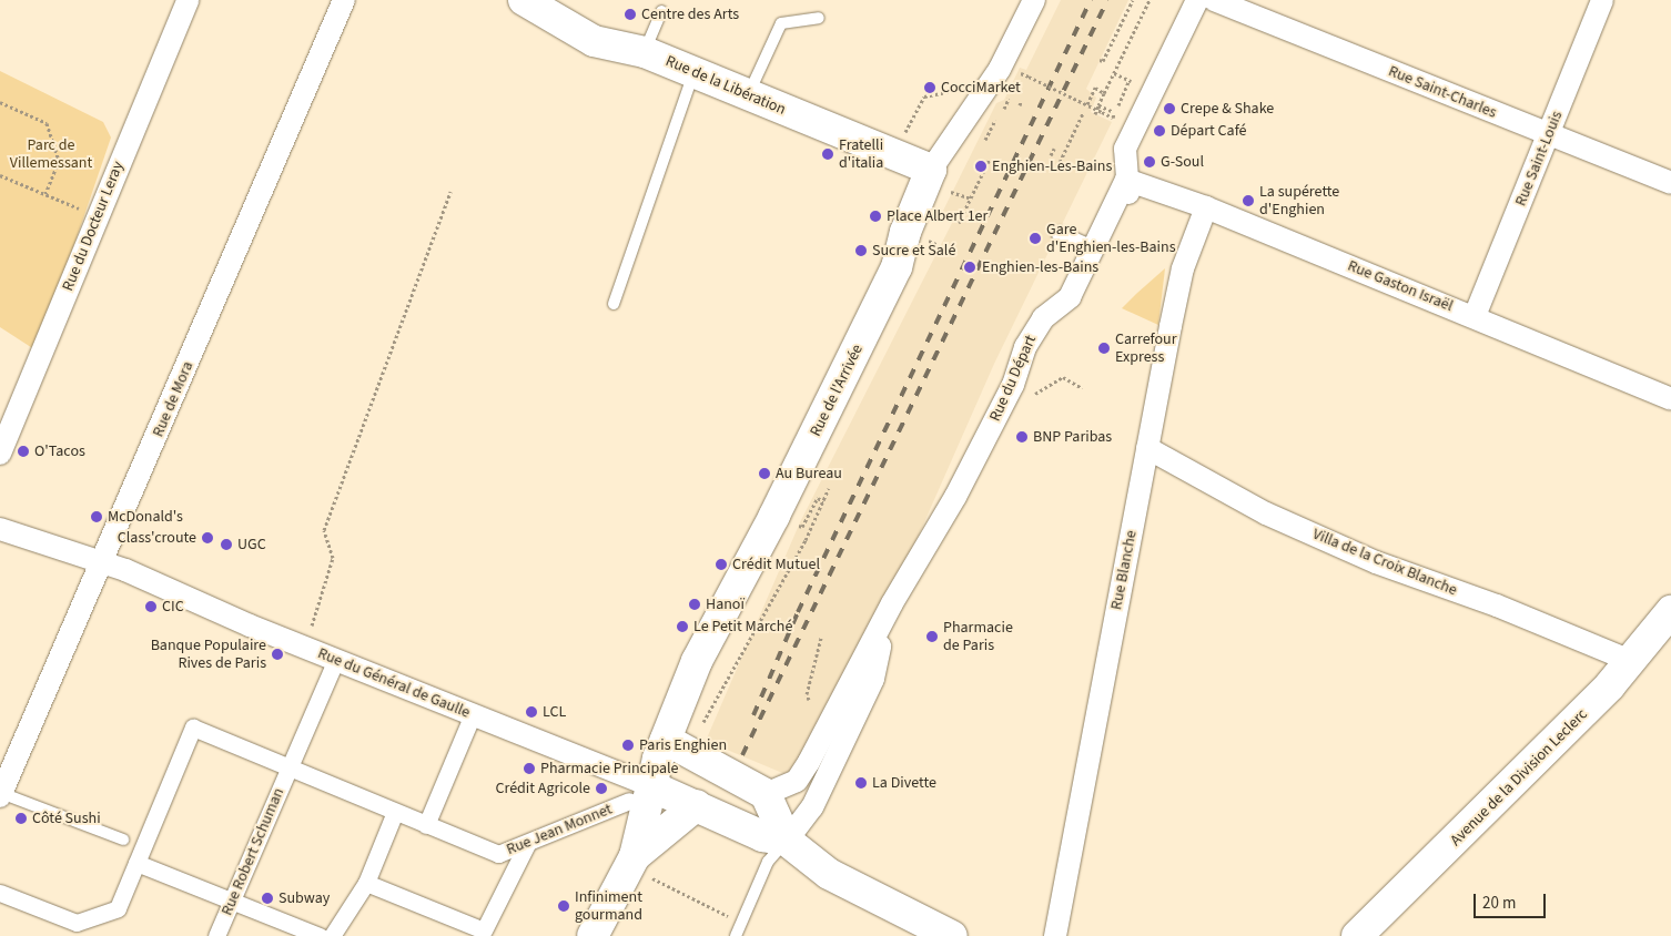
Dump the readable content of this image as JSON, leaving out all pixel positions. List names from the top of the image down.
{
  "streets": {
    "main road": [
      "Rue de la Libération",
      "Rue de l'Arrivée",
      "Rue du Général de Gaulle",
      "Avenue de la Division Leclerc"
    ],
    "street": [
      "Rue Saint-Charles",
      "Rue Saint-Louis",
      "Rue du Docteur Leray",
      "Rue Gaston Israël",
      "Rue du Départ",
      "Rue de Mora",
      "Villa de la Croix Blanche",
      "Rue Blanche",
      "Rue Jean Monnet",
      "Rue Robert Schuman"
    ]
  },
  "crossings": [
    ["Rue de la Libération", "Rue de l'Arrivée"],
    ["Rue Saint-Charles", "Rue Saint-Louis"],
    ["Rue Saint-Louis", "Rue Gaston Israël"],
    ["Rue Gaston Israël", "Rue du Départ"],
    ["Rue Gaston Israël", "Rue Blanche"],
    ["Rue du Départ", "Rue du Général de Gaulle"],
    ["Rue de l'Arrivée", "Rue du Général de Gaulle"],
    ["Rue de l'Arrivée", "Rue Jean Monnet"],
    ["Rue de Mora", "Rue du Général de Gaulle"],
    ["Villa de la Croix Blanche", "Rue Blanche"],
    ["Villa de la Croix Blanche", "Avenue de la Division Leclerc"],
    ["Rue du Général de Gaulle", "Rue Jean Monnet"],
    ["Rue du Général de Gaulle", "Rue Robert Schuman"],
    ["Rue Jean Monnet", "Rue Robert Schuman"]
  ],
  "parks": ["Parc de Villemessant"],
  "places": [
    "Centre des Arts",
    "CocciMarket",
    "Crepe & Shake",
    "Départ Café",
    "Fratelli d'italia",
    "G-Soul",
    "Enghien-Les-Bains",
    "La supérette d'Enghien",
    "Place Albert 1er",
    "Gare d'Enghien-les-Bains",
    "Sucre et Salé",
    "Enghien-les-Bains",
    "Carrefour Express",
    "BNP Paribas",
    "O'Tacos",
    "Au Bureau",
    "McDonald's",
    "Class'croute",
    "UGC",
    "Crédit Mutuel",
    "Hanoï",
    "CIC",
    "Le Petit Marché",
    "Pharmacie de Paris",
    "Banque Populaire Rives de Paris",
    "LCL",
    "Paris Enghien",
    "Pharmacie Principale",
    "La Divette",
    "Crédit Agricole",
    "Côté Sushi",
    "Subway",
    "Infiniment gourmand"
  ],
  "scale_bar": "20 m"
}
